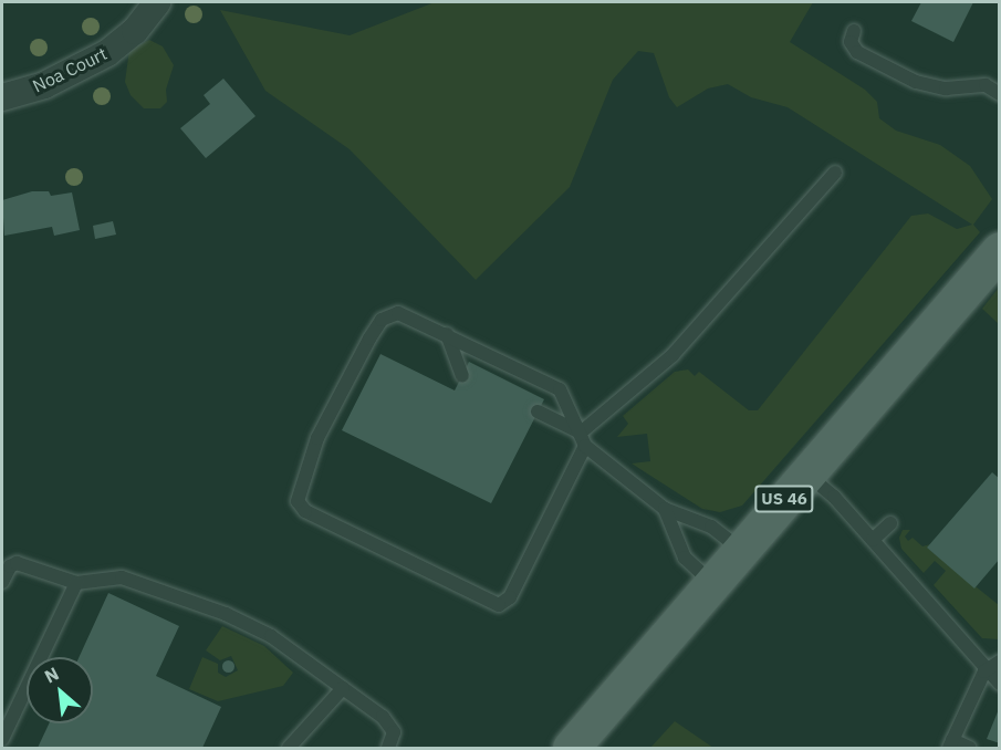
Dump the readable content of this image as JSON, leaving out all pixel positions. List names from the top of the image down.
{
  "streets": {
    "main road": ["US 46"],
    "street": ["Noa Court"]
  },
  "north": "top left"
}
